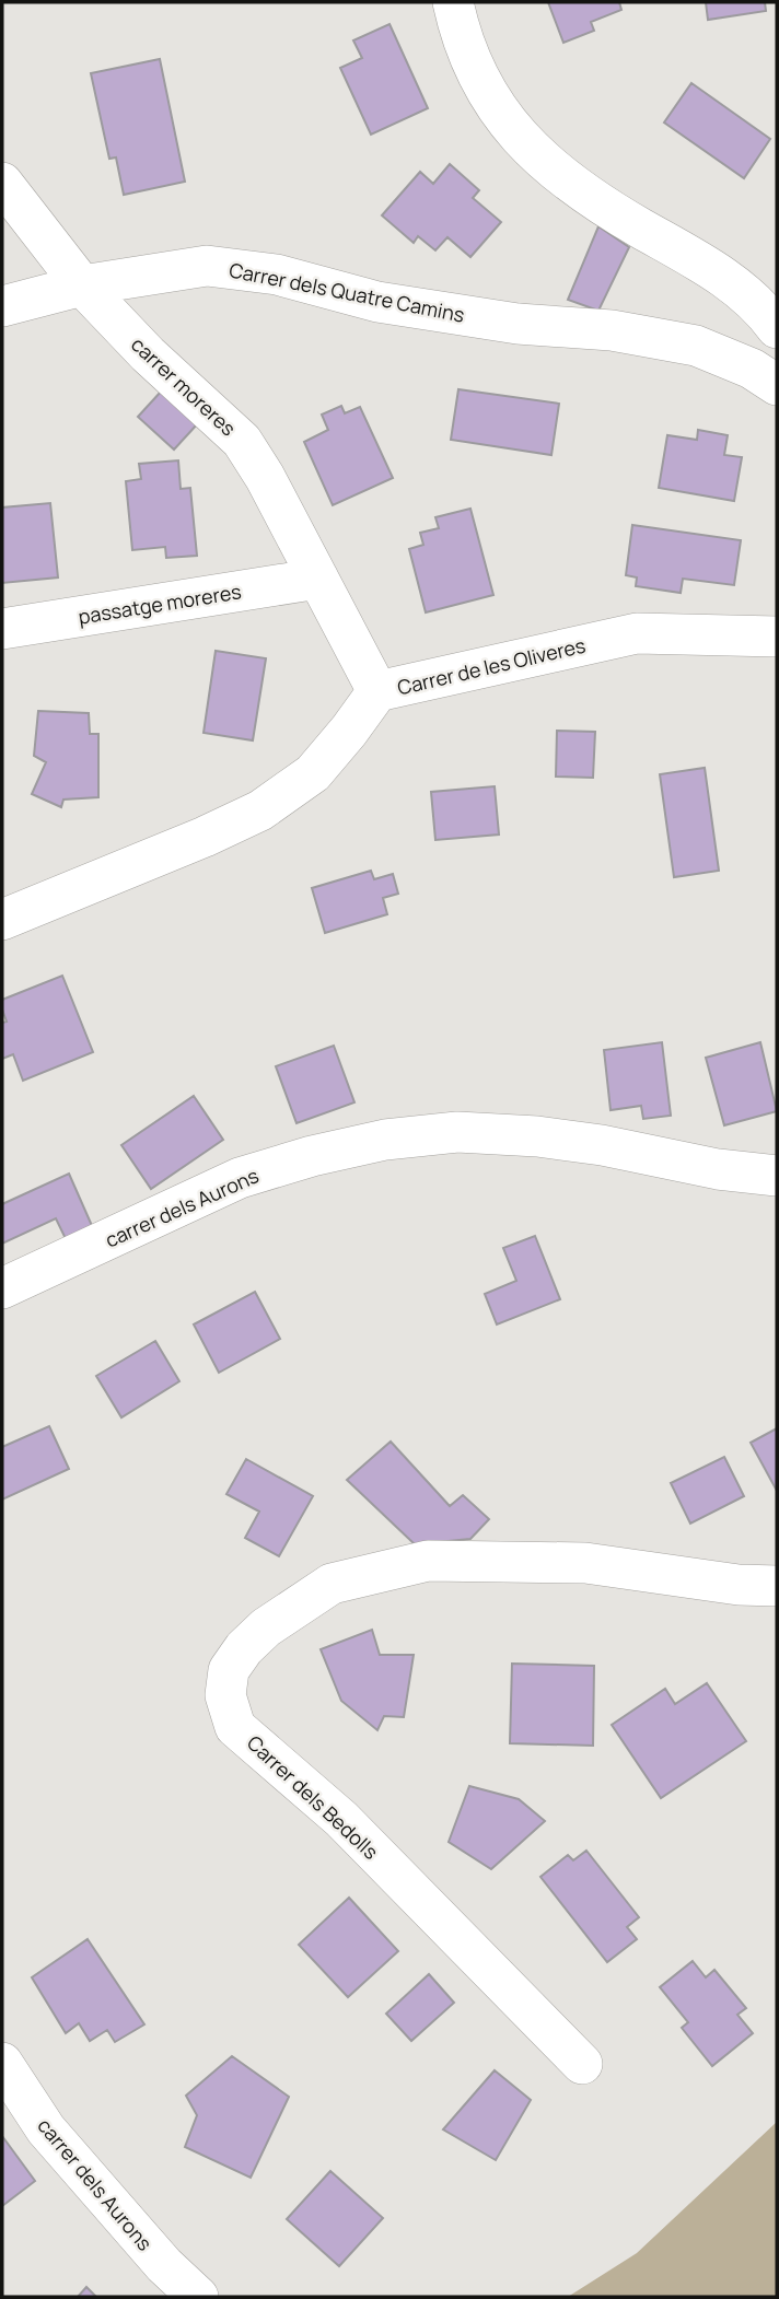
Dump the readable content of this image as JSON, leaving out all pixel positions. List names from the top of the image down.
{
  "streets": {
    "street": [
      "Carrer dels Quatre Camins",
      "carrer moreres",
      "passatge moreres",
      "Carrer de les Oliveres",
      "carrer dels Aurons",
      "Carrer dels Bedolls"
    ]
  },
  "crossings": [
    ["Carrer dels Quatre Camins", "carrer moreres"],
    ["carrer moreres", "passatge moreres"],
    ["carrer moreres", "Carrer de les Oliveres"]
  ]
}
